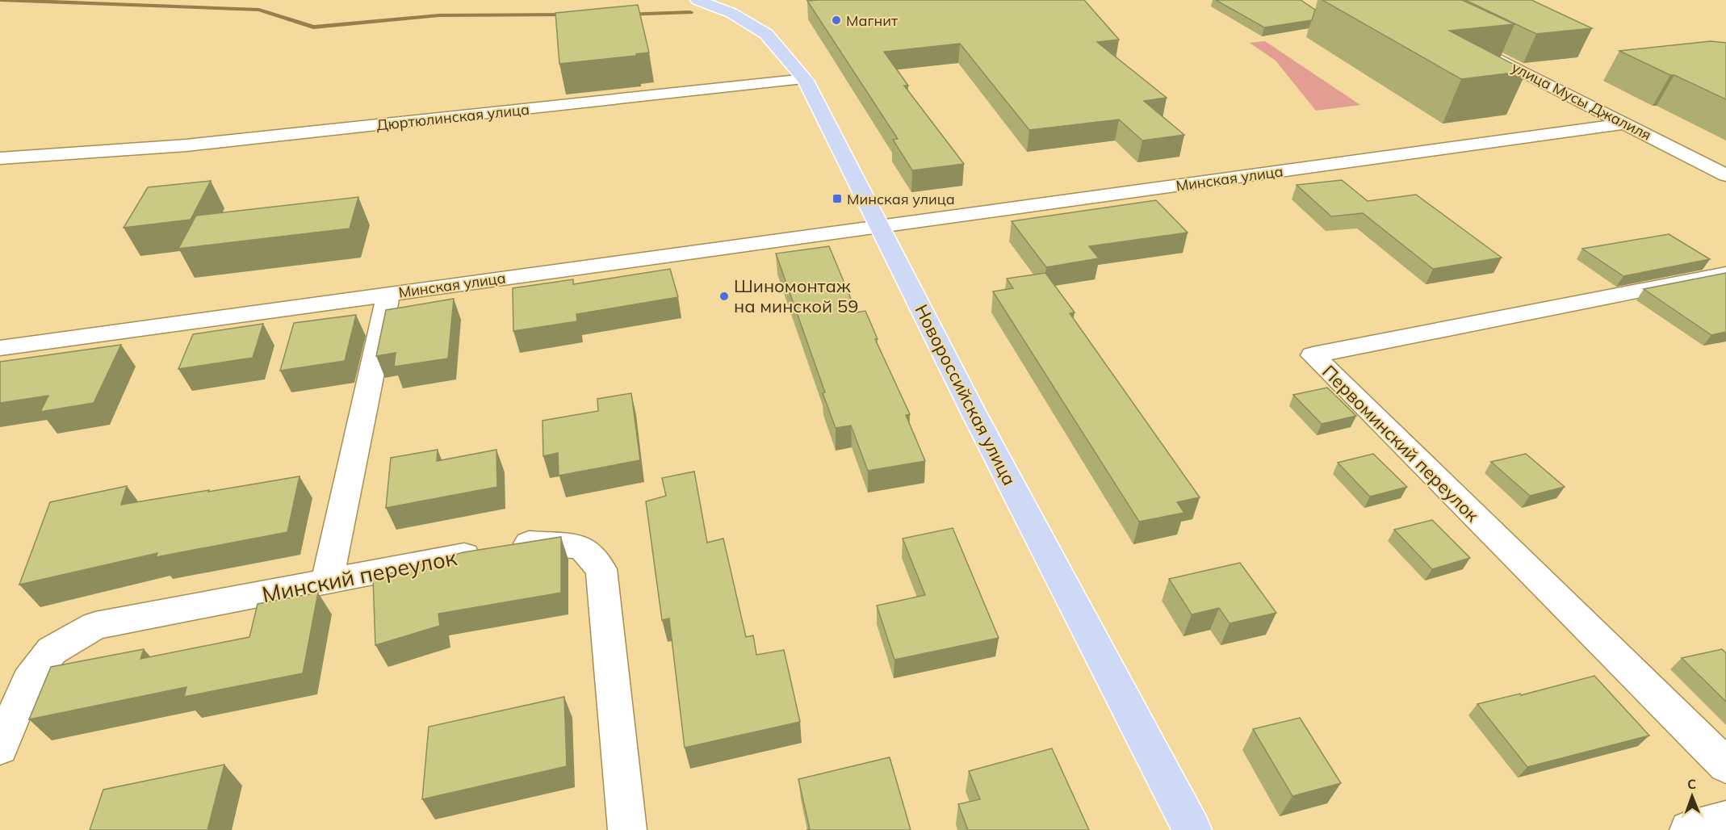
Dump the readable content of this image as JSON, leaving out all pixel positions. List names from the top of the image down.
{
  "streets": {
    "main road": ["Новороссийская улица"],
    "street": [
      "улица Мусы Джалиля",
      "Дюртюлинская улица",
      "Минская улица",
      "Первоминский переулок",
      "Минский переулок"
    ]
  },
  "crossings": [
    ["улица Мусы Джалиля", "Минская улица"],
    ["Дюртюлинская улица", "Новороссийская улица"],
    ["Минская улица", "Новороссийская улица"]
  ],
  "places": {
    "other": ["Магнит", "Шиномонтаж на минской 59"],
    "transit": ["Минская улица"]
  },
  "north": "top"
}
